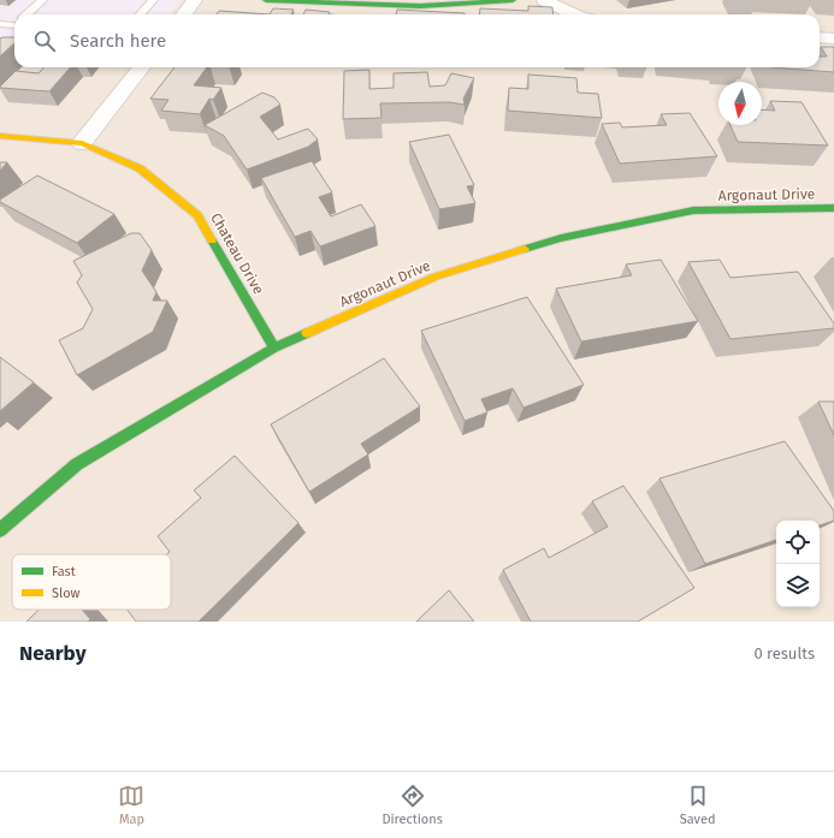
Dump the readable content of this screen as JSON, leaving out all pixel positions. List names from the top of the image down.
{
  "streets": {
    "street": ["Argonaut Drive", "Chateau Drive"]
  },
  "crossings": [
    ["Argonaut Drive", "Chateau Drive"]
  ],
  "legend": ["Fast", "Slow"],
  "north": "bottom",
  "page": {
    "search": "Search here",
    "heading": ["Nearby", "0 results"],
    "nav": ["Map", "Directions", "Saved"]
  }
}
